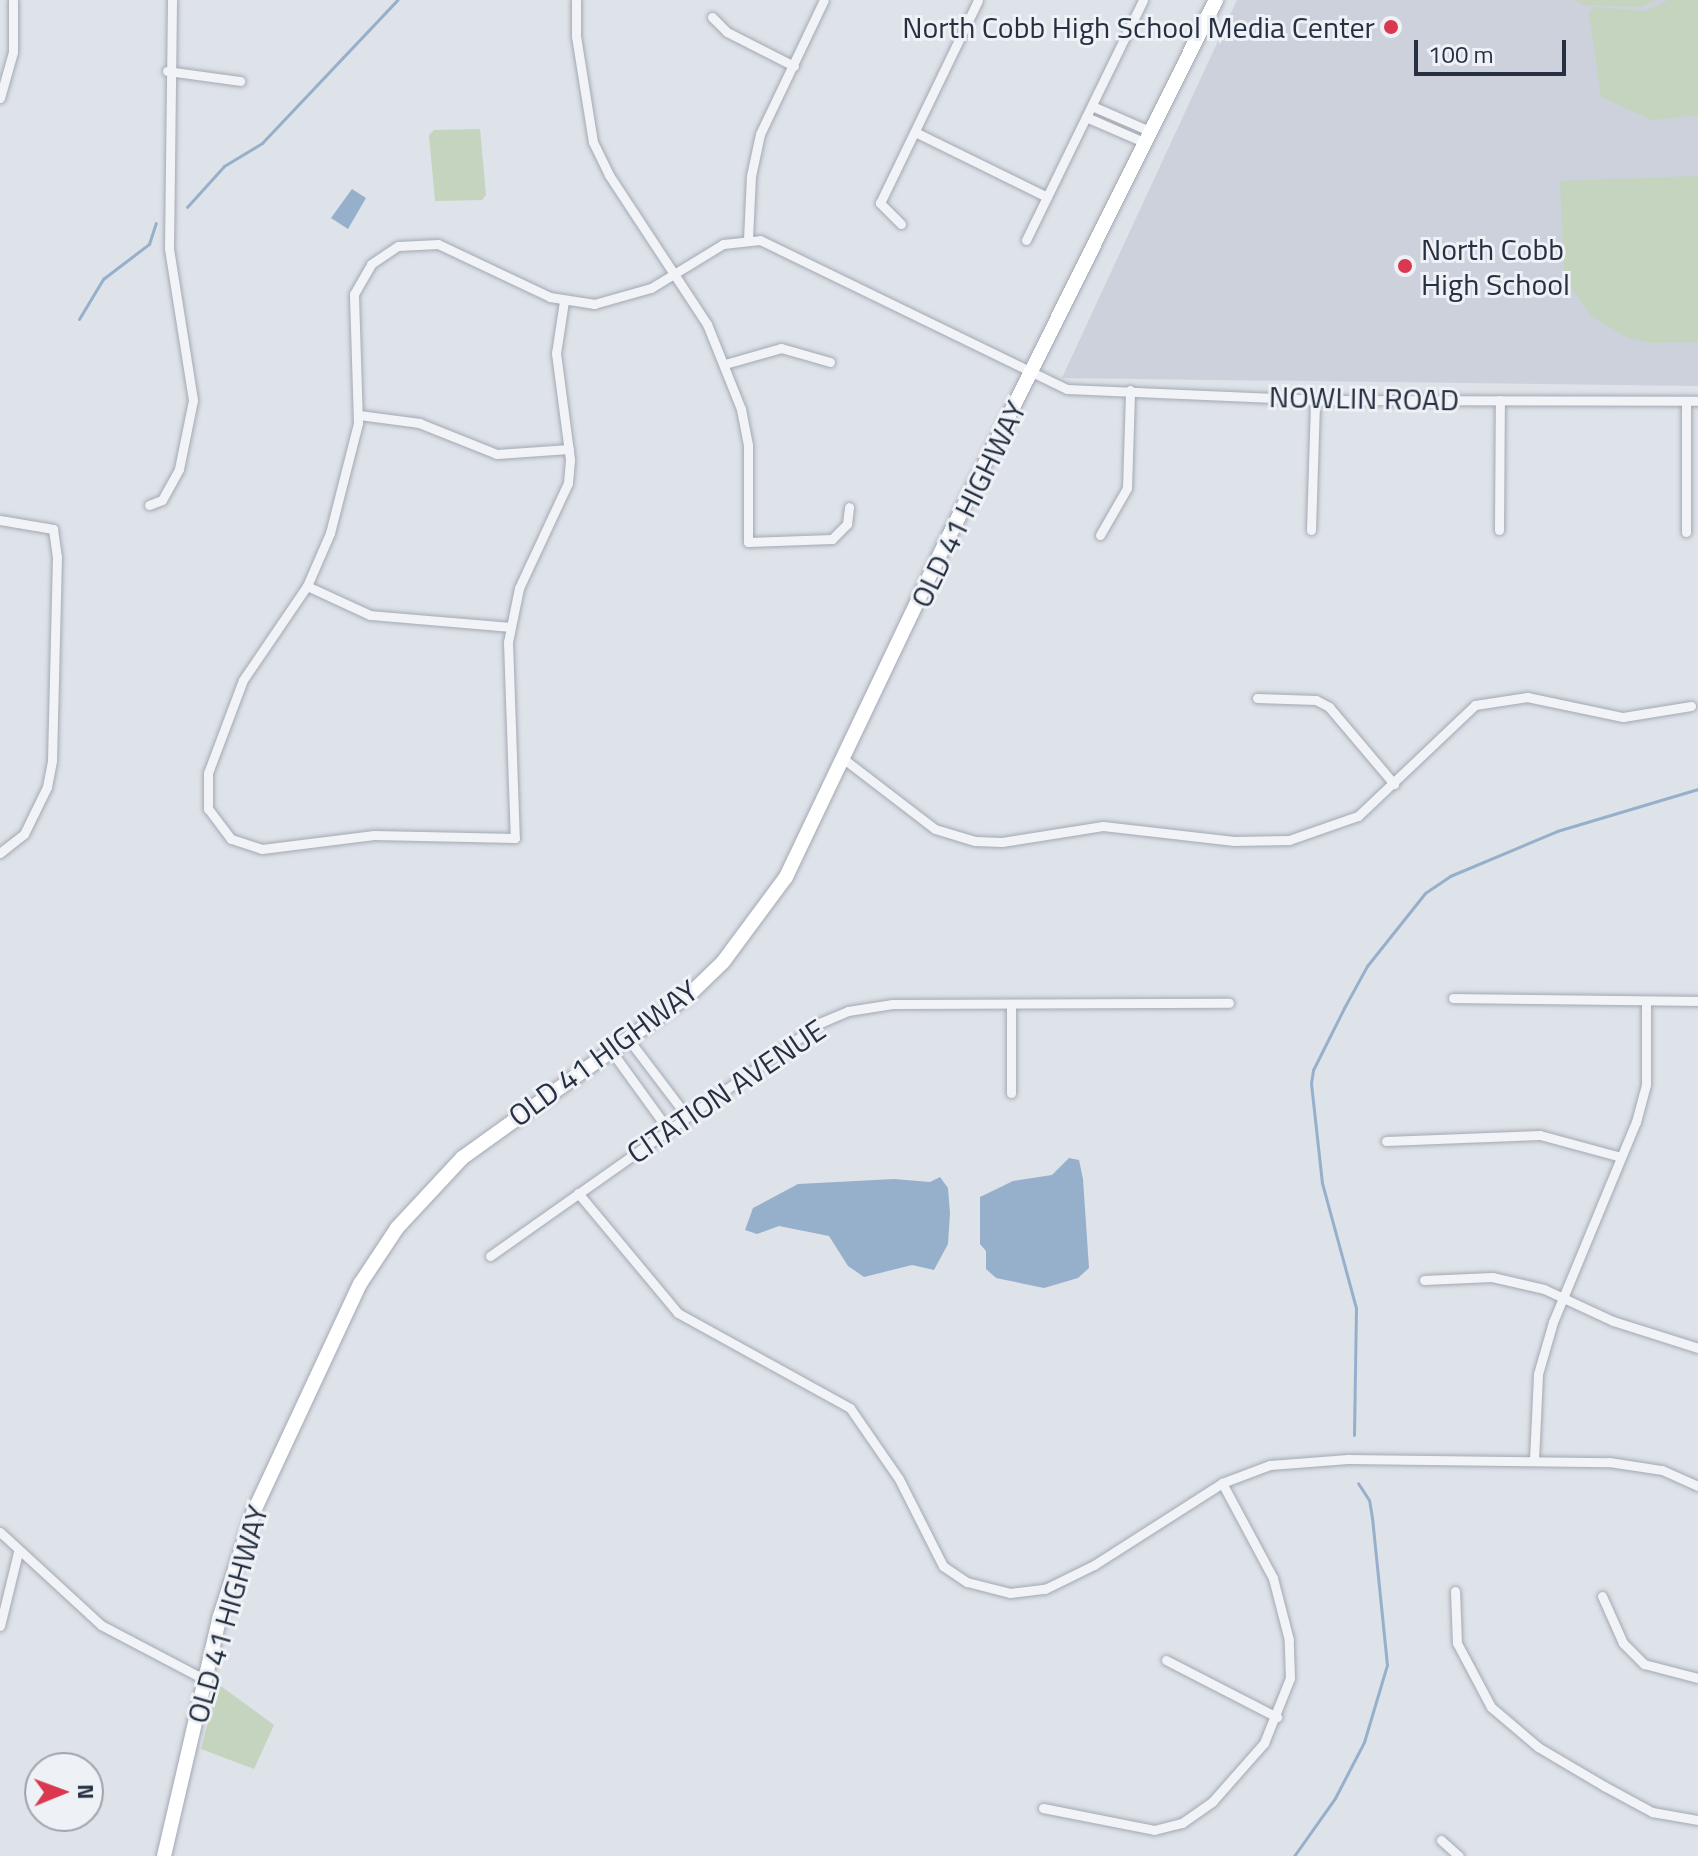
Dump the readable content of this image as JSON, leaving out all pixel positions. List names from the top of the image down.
{
  "streets": {
    "main road": ["OLD 41 HIGHWAY"],
    "street": ["NOWLIN ROAD", "CITATION AVENUE"]
  },
  "crossings": [
    ["NOWLIN ROAD", "OLD 41 HIGHWAY"]
  ],
  "places": ["North Cobb High School Media Center", "North Cobb High School"],
  "scale_bar": "100 m",
  "north": "right"
}
